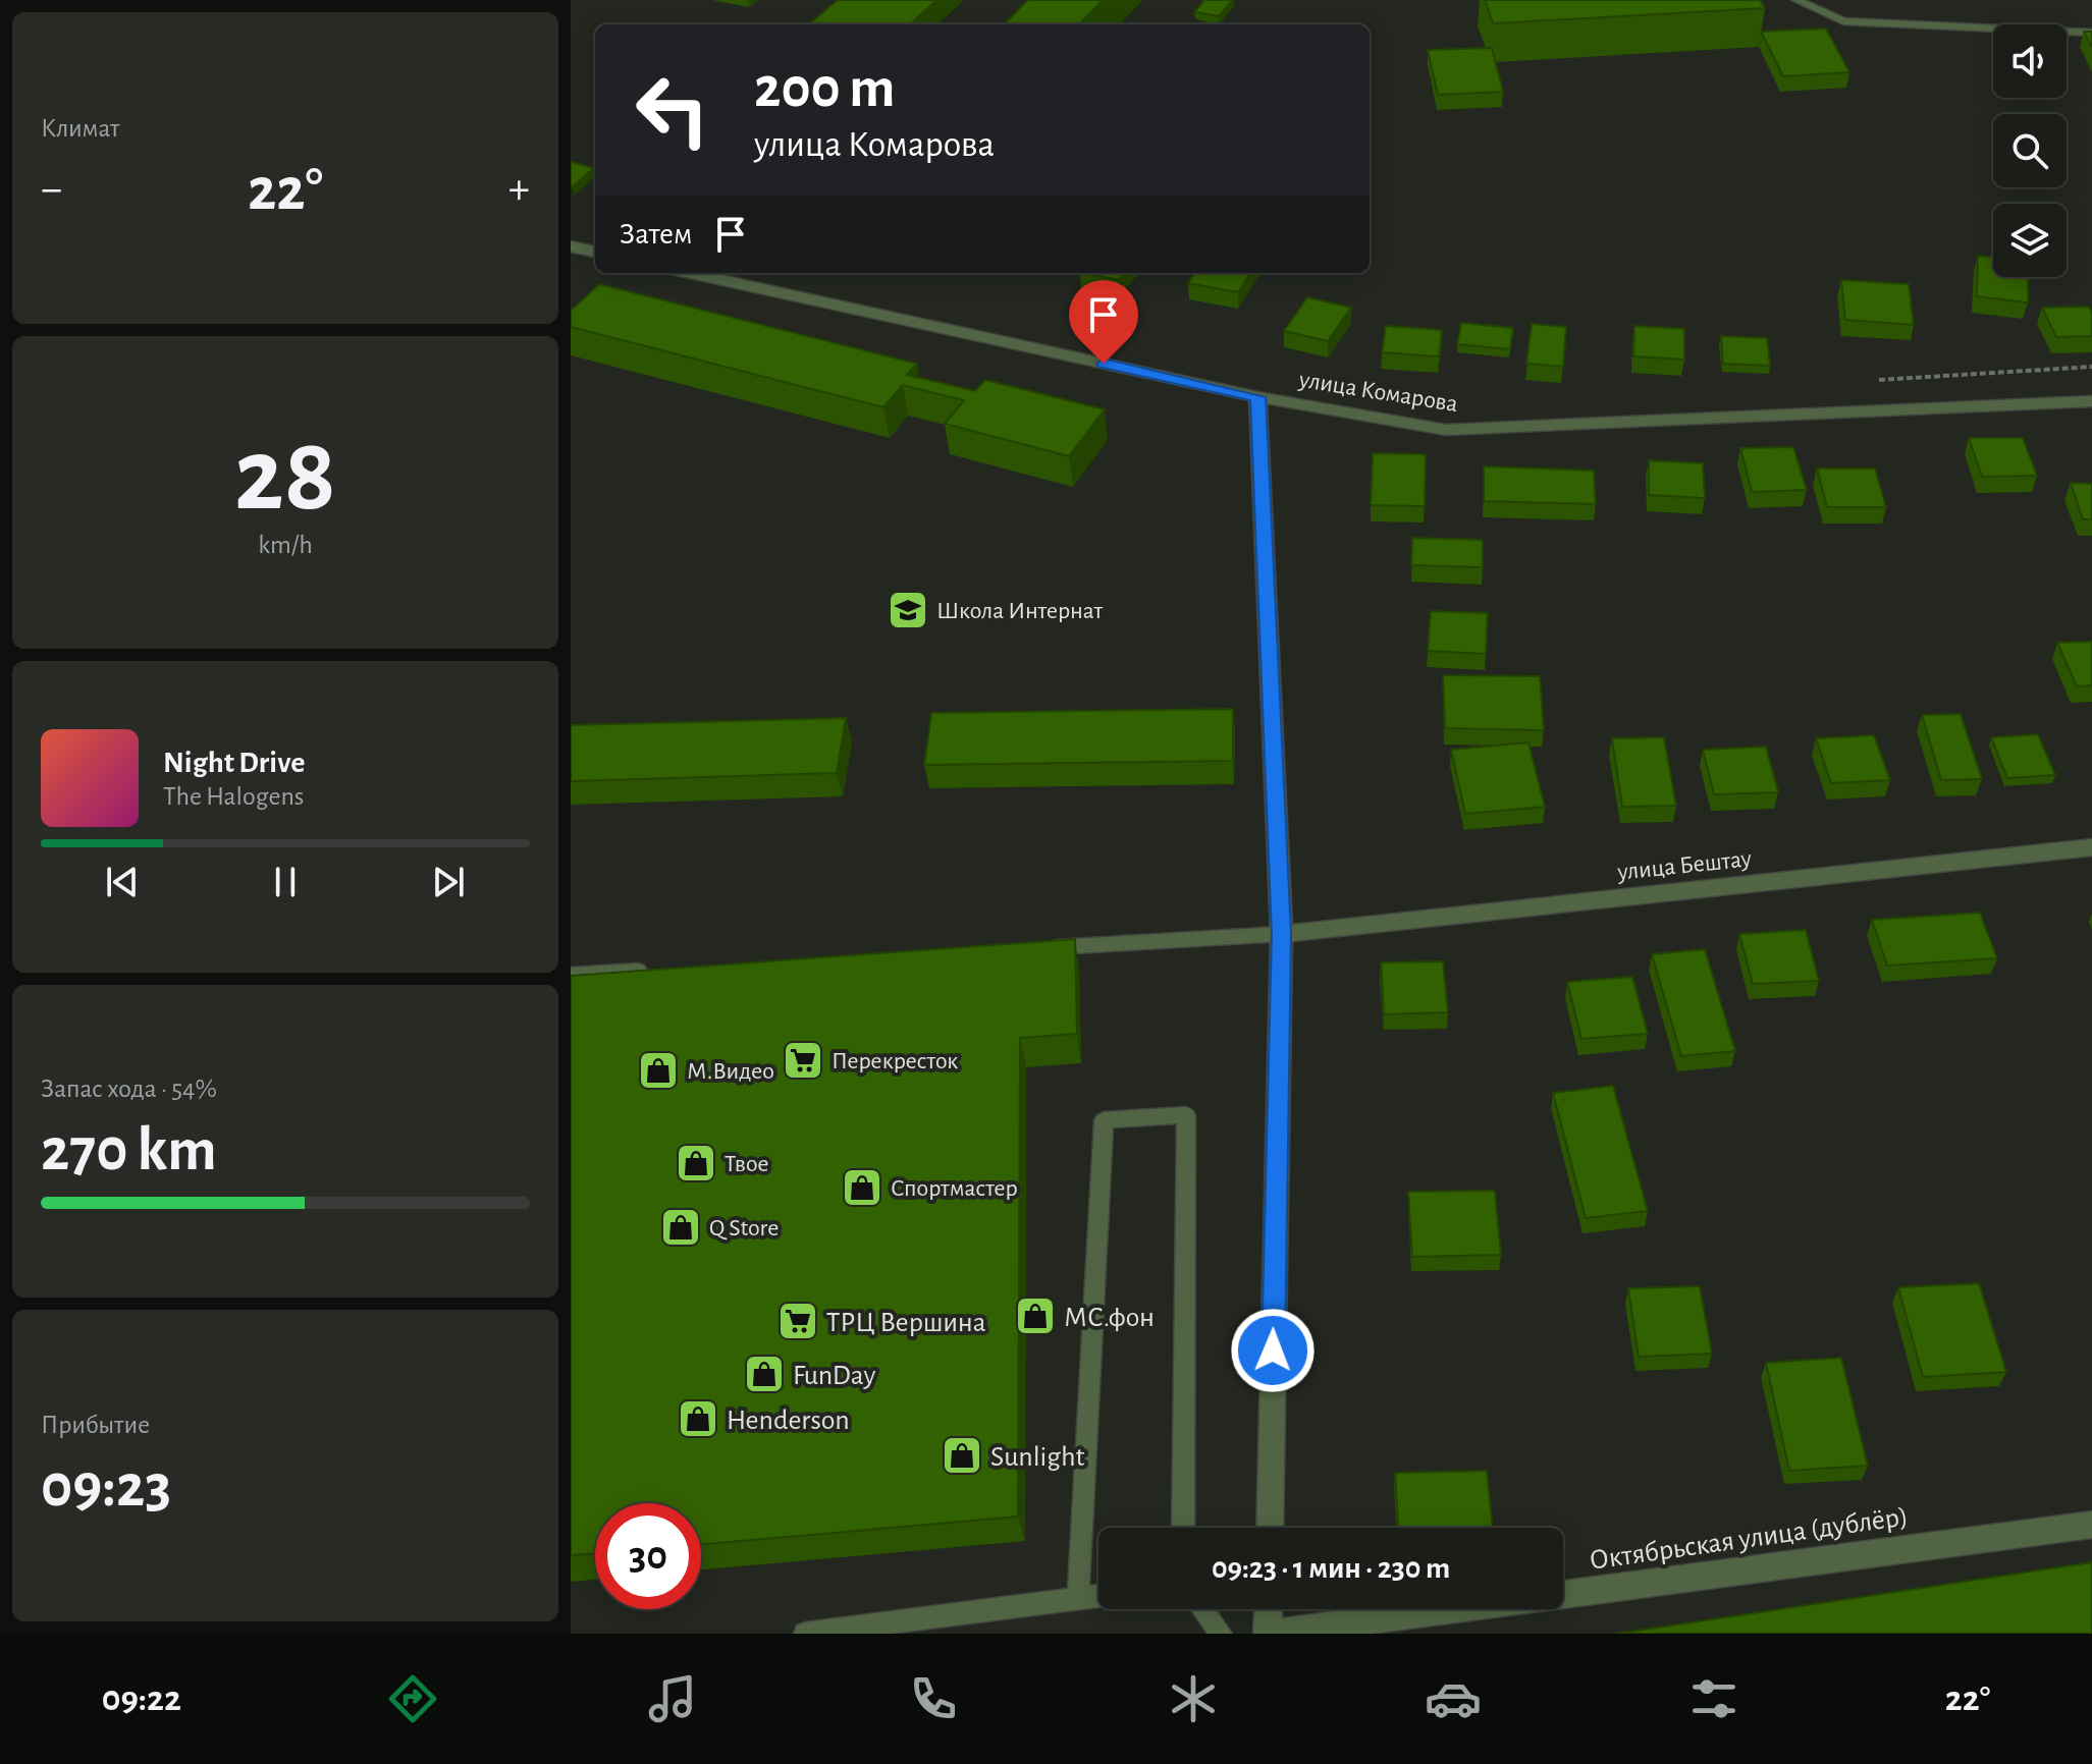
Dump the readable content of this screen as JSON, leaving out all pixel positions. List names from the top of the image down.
{
  "streets": {
    "street": ["улица Комарова", "улица Бештау", "Октябрьская улица (дублёр)"]
  },
  "places": {
    "school or university": ["Школа Интернат"],
    "supermarket": ["Перекресток", "ТРЦ Вершина"],
    "shop": [
      "М.Видео",
      "Твое",
      "Спортмастер",
      "Q Store",
      "МС.фон",
      "FunDay",
      "Henderson",
      "Sunlight"
    ]
  },
  "page": {
    "tile": [
      "Климат",
      ["28", "km/h"],
      ["Запас хода · 54%", "270 km"],
      ["Прибытие", "09:23"]
    ],
    "turn": ["200 m", "улица Комарова"],
    "heat": ["−", "22°", "+"],
    "then": "Затем",
    "song": ["Night Drive", "The Halogens"],
    "limit": "30",
    "trip": "09:23 · 1 мин · 230 m",
    "tabs": ["09:22", "22°"]
  }
}
